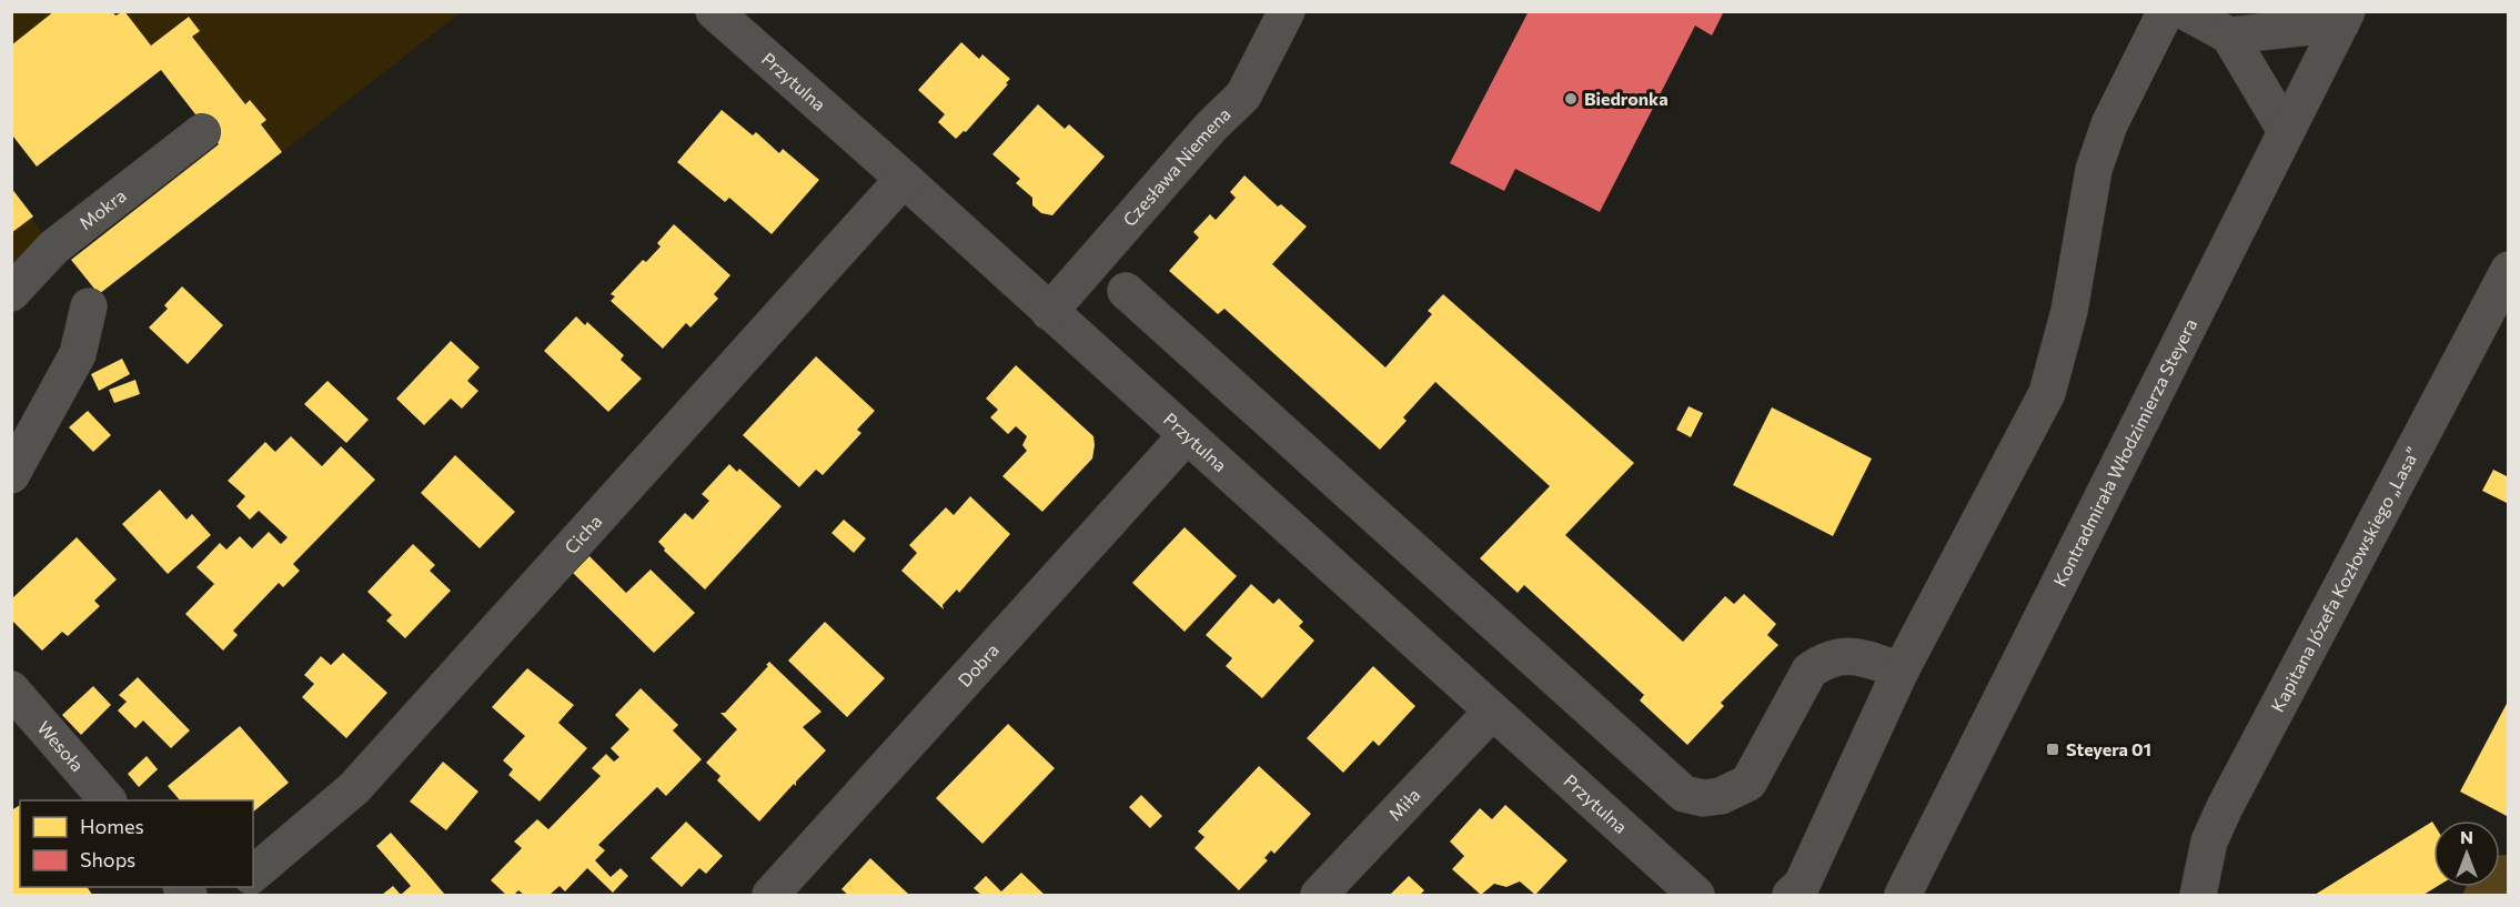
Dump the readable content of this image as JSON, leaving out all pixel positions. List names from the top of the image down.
{
  "streets": {
    "street": [
      "Przytulna",
      "Czesława Niemena",
      "Mokra",
      "Kontradmirała Włodzimierza Steyera",
      "Cicha",
      "Kapitana Józefa Kozłowskiego „Lasa”",
      "Dobra",
      "Wesoła",
      "Miła"
    ]
  },
  "crossings": [
    ["Przytulna", "Czesława Niemena"],
    ["Przytulna", "Cicha"],
    ["Przytulna", "Dobra"],
    ["Przytulna", "Miła"]
  ],
  "places": {
    "other": ["Biedronka"],
    "transit": ["Steyera 01"]
  },
  "legend": ["Homes", "Shops"],
  "north": "top"
}
